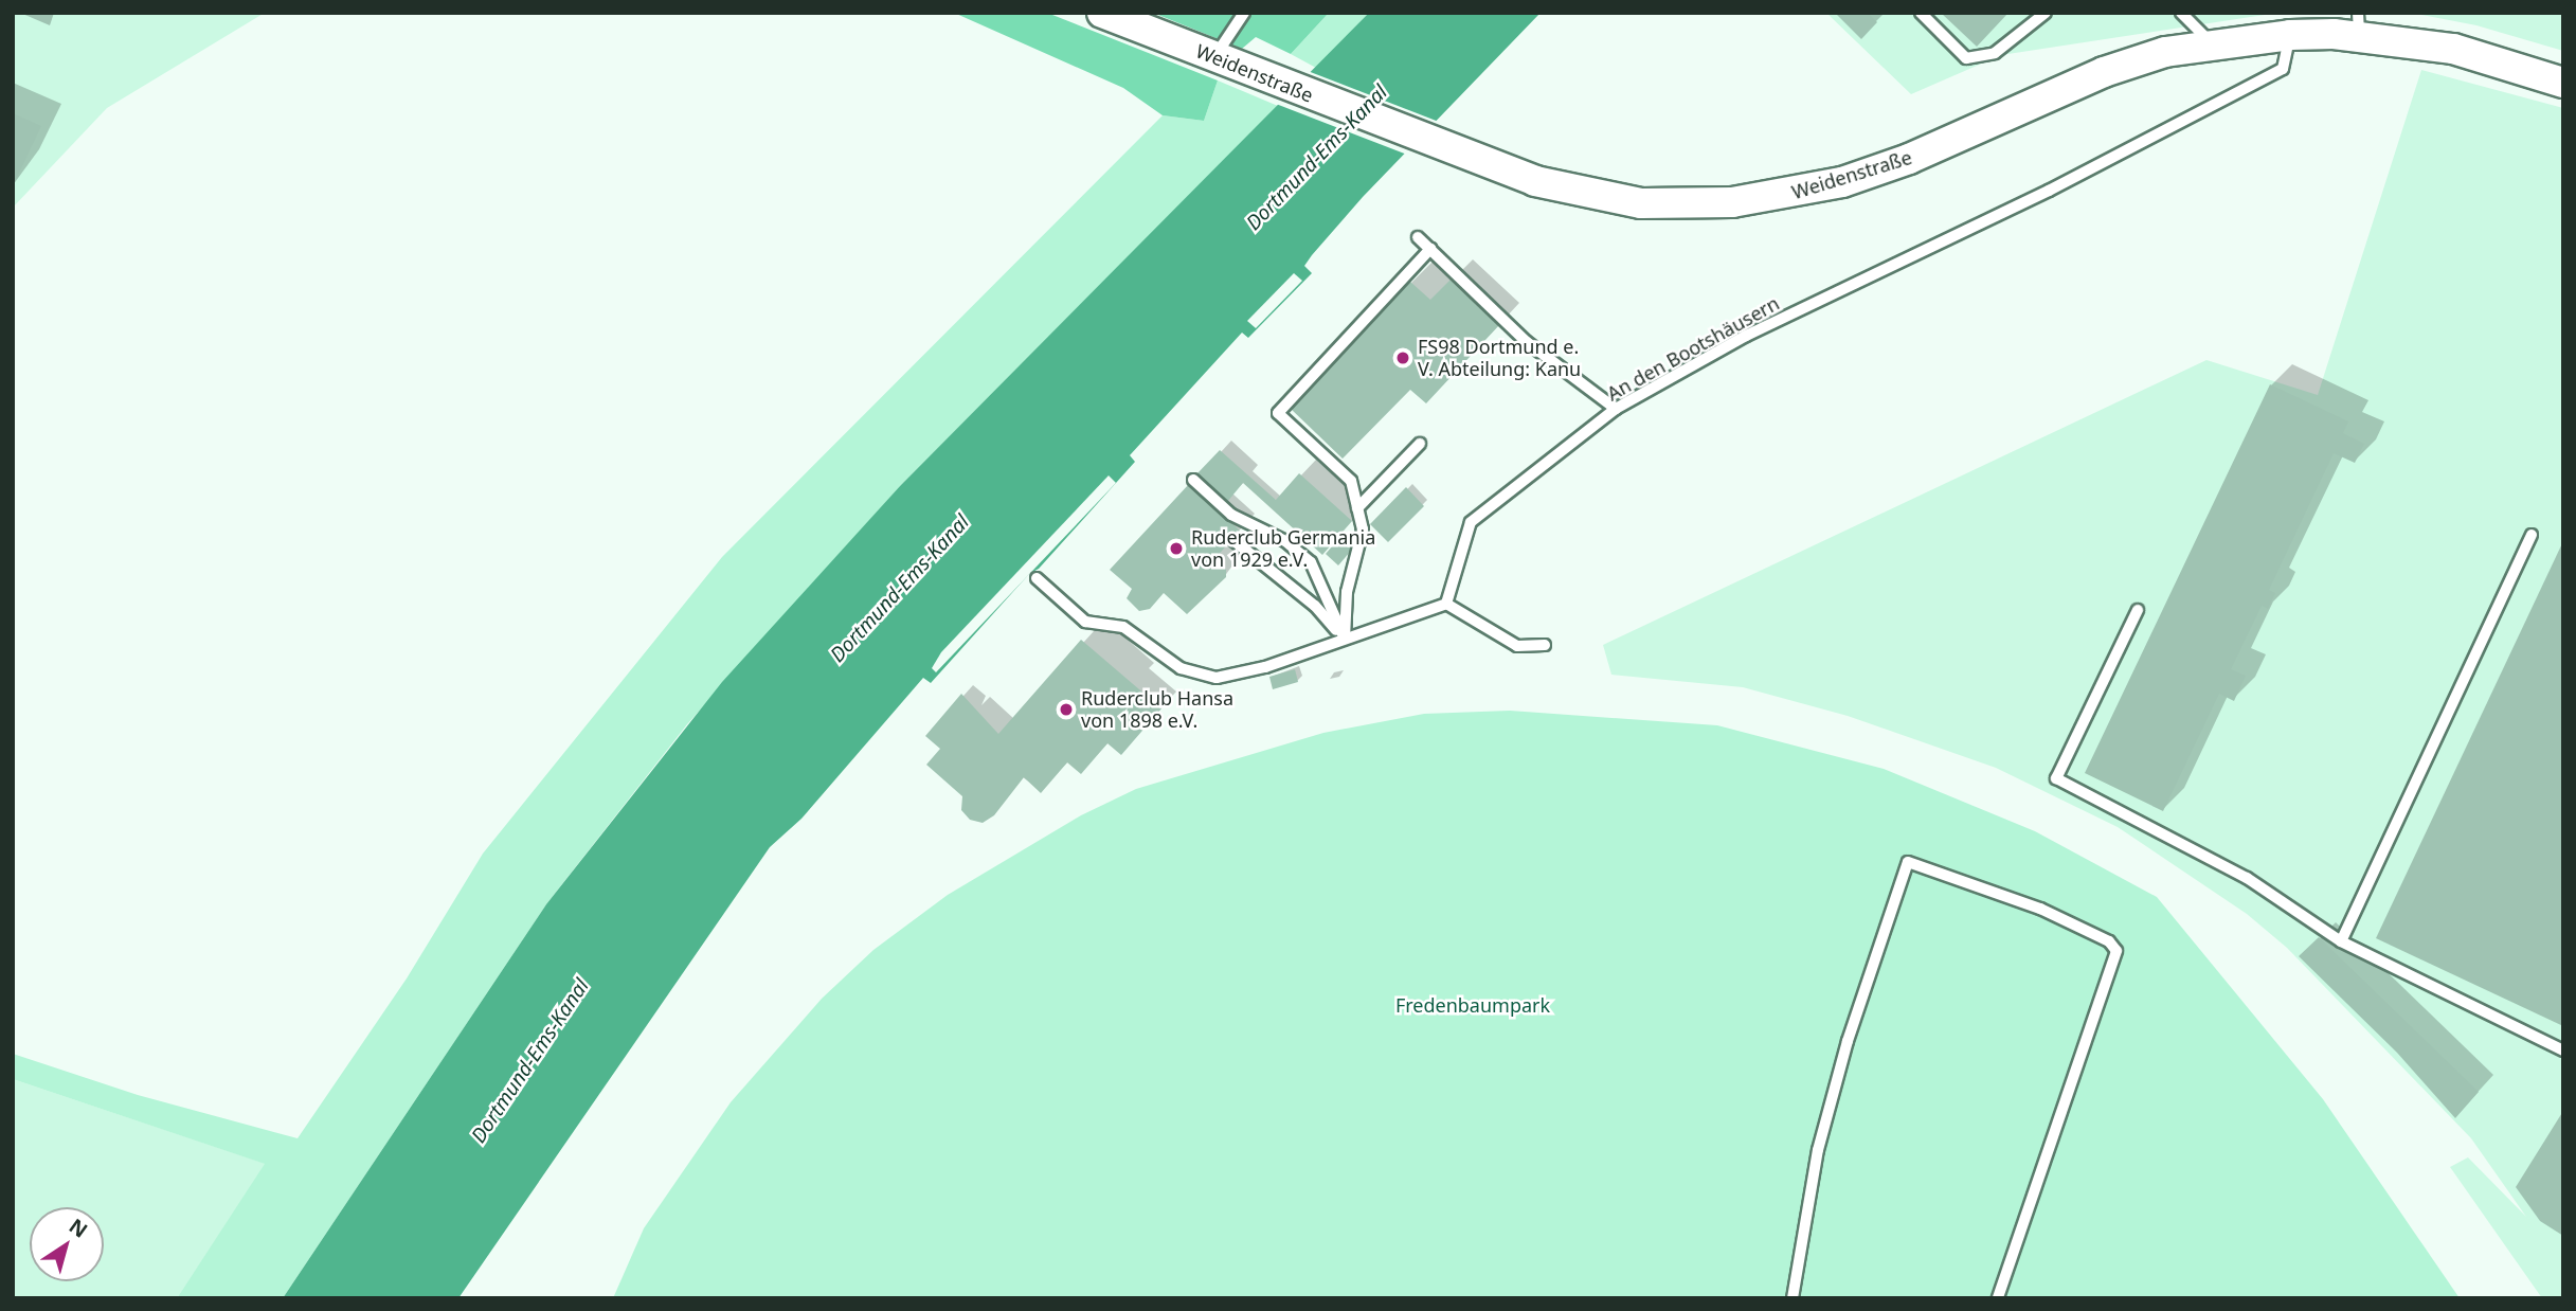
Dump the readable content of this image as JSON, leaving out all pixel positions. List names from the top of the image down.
{
  "streets": {
    "street": ["Weidenstraße"],
    "lane": ["An den Bootshäusern"]
  },
  "crossings": [
    ["Weidenstraße", "An den Bootshäusern"]
  ],
  "water": ["Dortmund-Ems-Kanal"],
  "parks": ["Fredenbaumpark"],
  "places": ["FS98 Dortmund e. V. Abteilung: Kanu", "Ruderclub Germania von 1929 e.V.", "Ruderclub Hansa von 1898 e.V."],
  "north": "top right"
}
